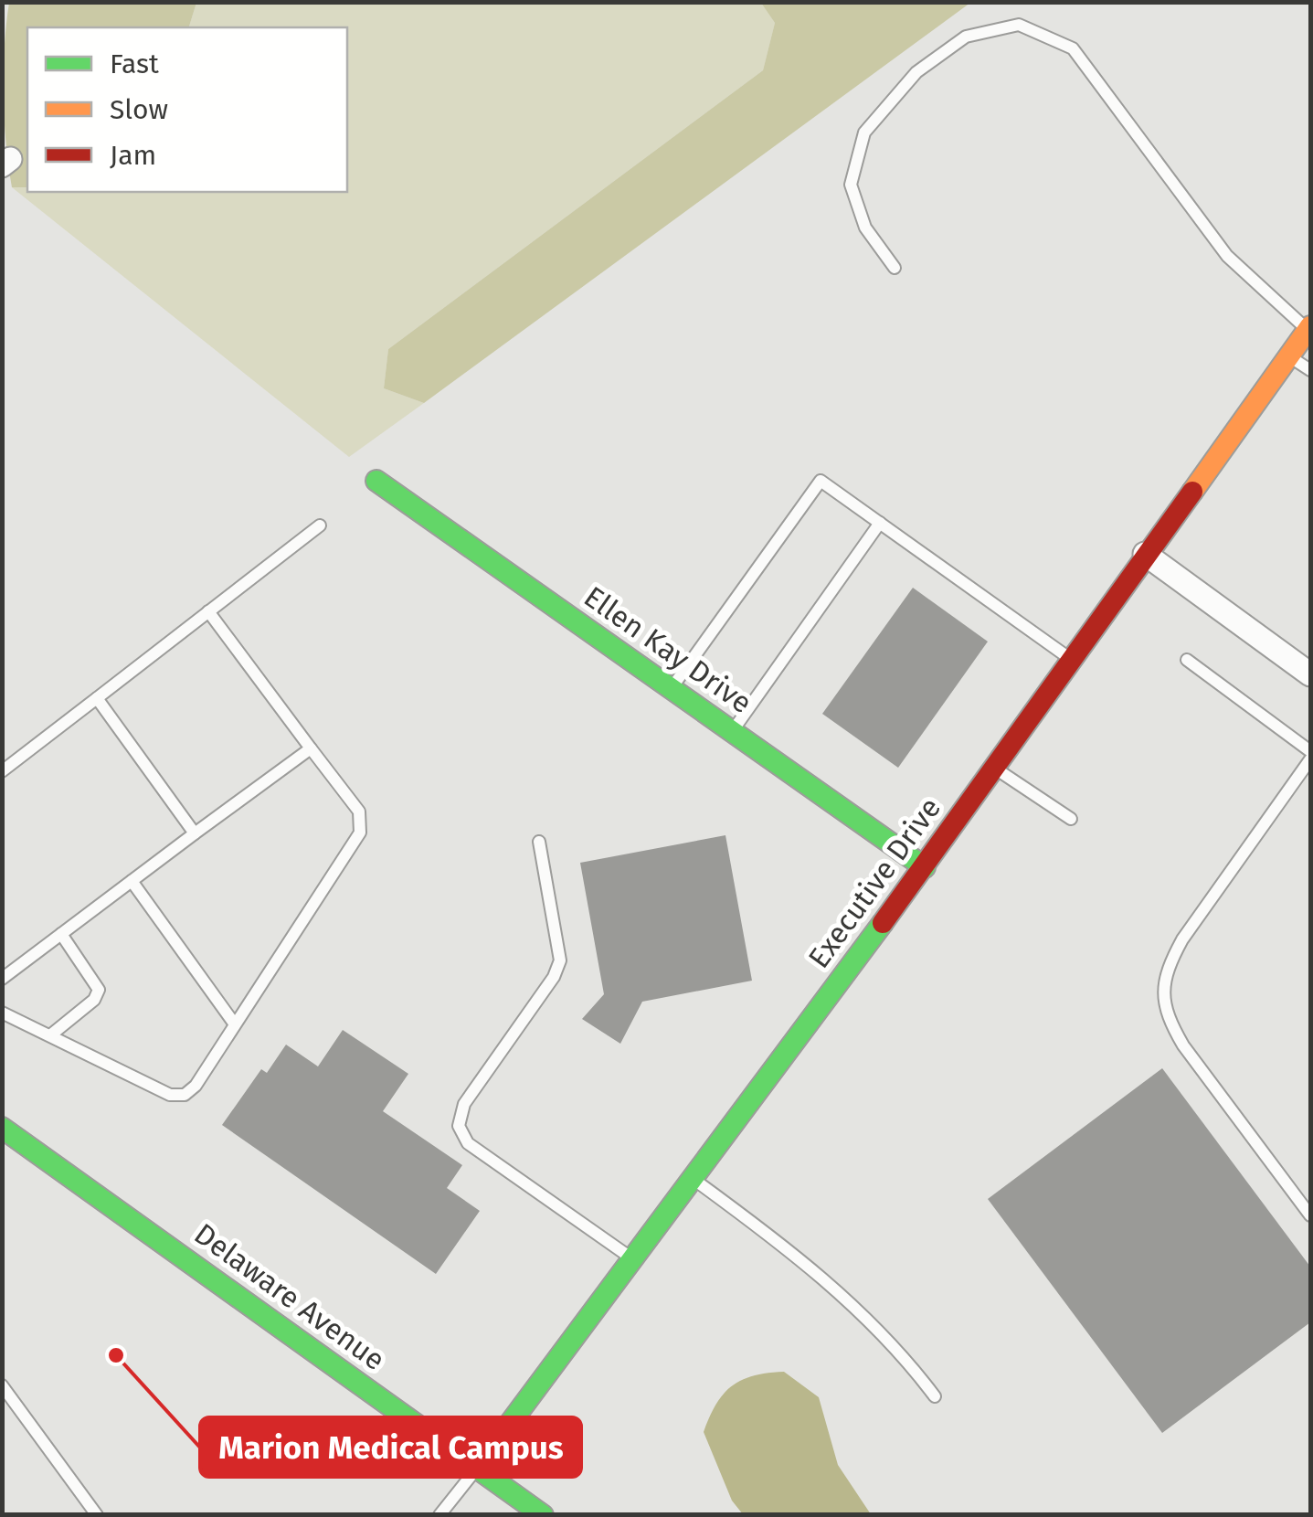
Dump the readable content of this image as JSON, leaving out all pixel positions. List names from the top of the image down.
{
  "streets": {
    "street": ["Ellen Kay Drive", "Executive Drive", "Delaware Avenue"]
  },
  "crossings": [
    ["Ellen Kay Drive", "Executive Drive"],
    ["Executive Drive", "Delaware Avenue"]
  ],
  "places": ["Marion Medical Campus"],
  "legend": ["Fast", "Slow", "Jam"]
}
